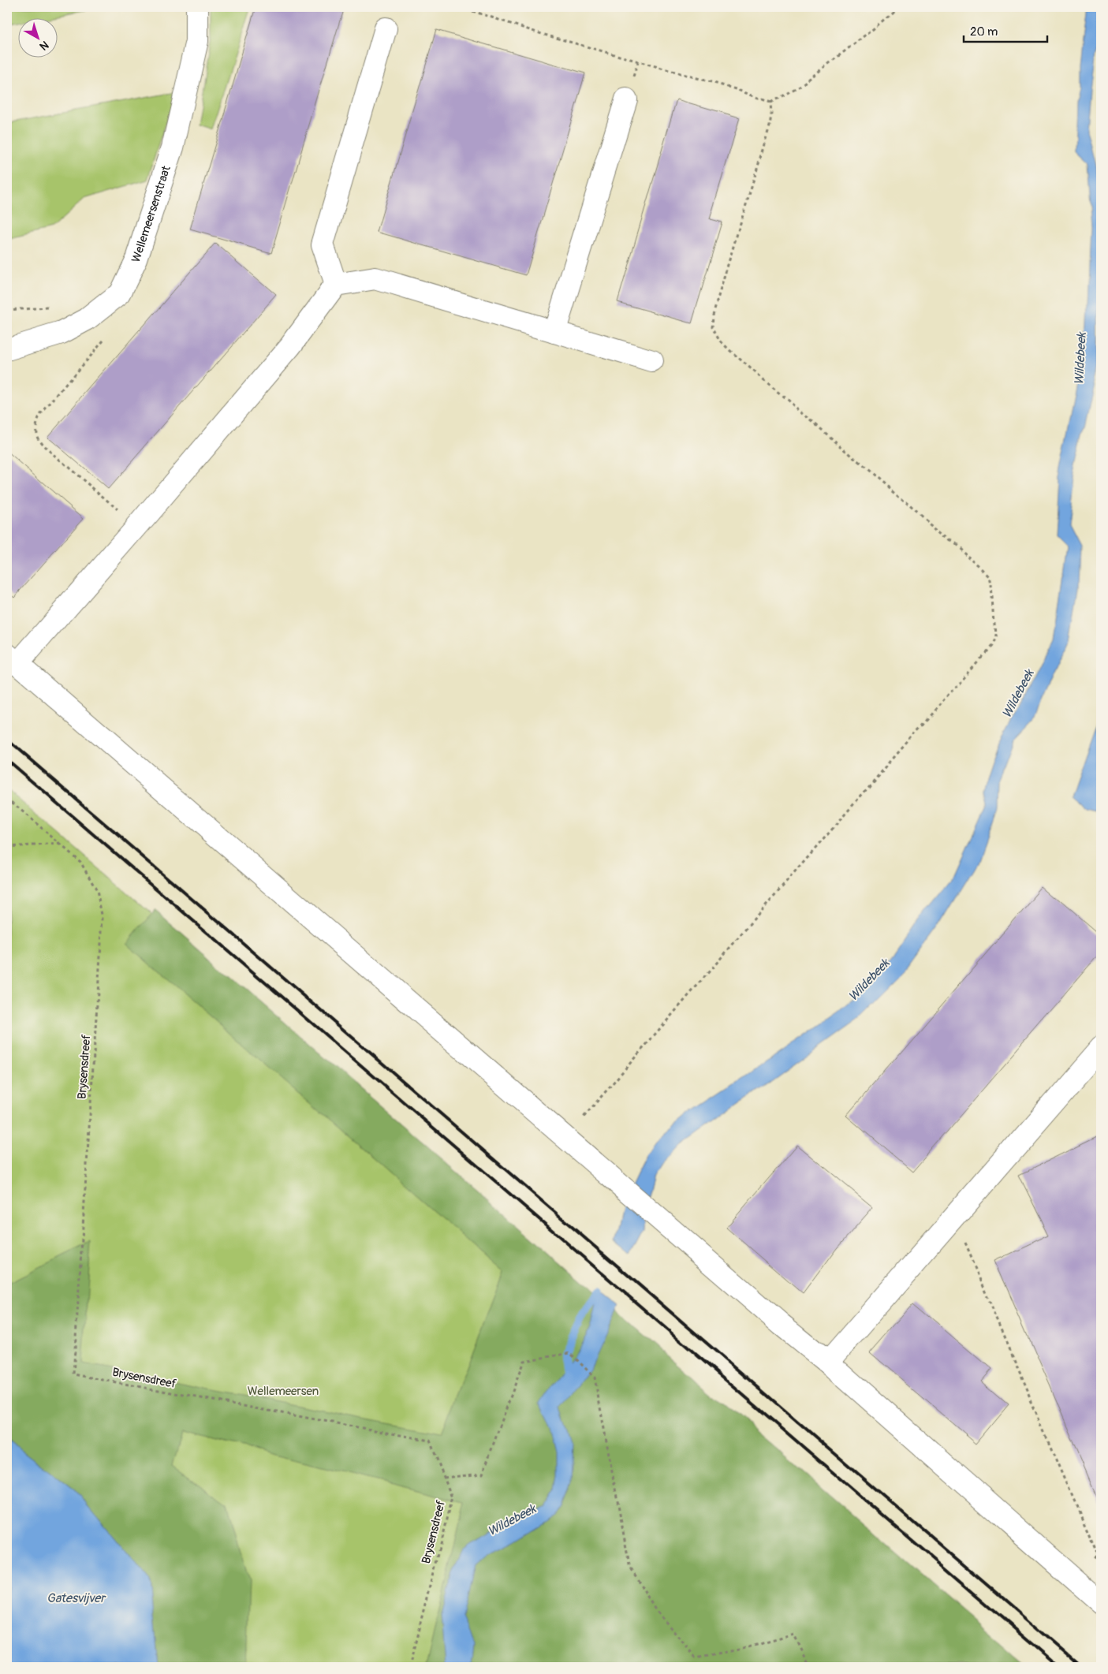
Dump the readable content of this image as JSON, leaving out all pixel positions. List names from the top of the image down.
{
  "streets": {
    "street": ["Wellemeersenstraat"],
    "path": ["Brysensdreef"]
  },
  "water": ["Wildebeek", "Gatesvijver"],
  "parks": ["Wellemeersen"],
  "scale_bar": "20 m",
  "north": "bottom right"
}
